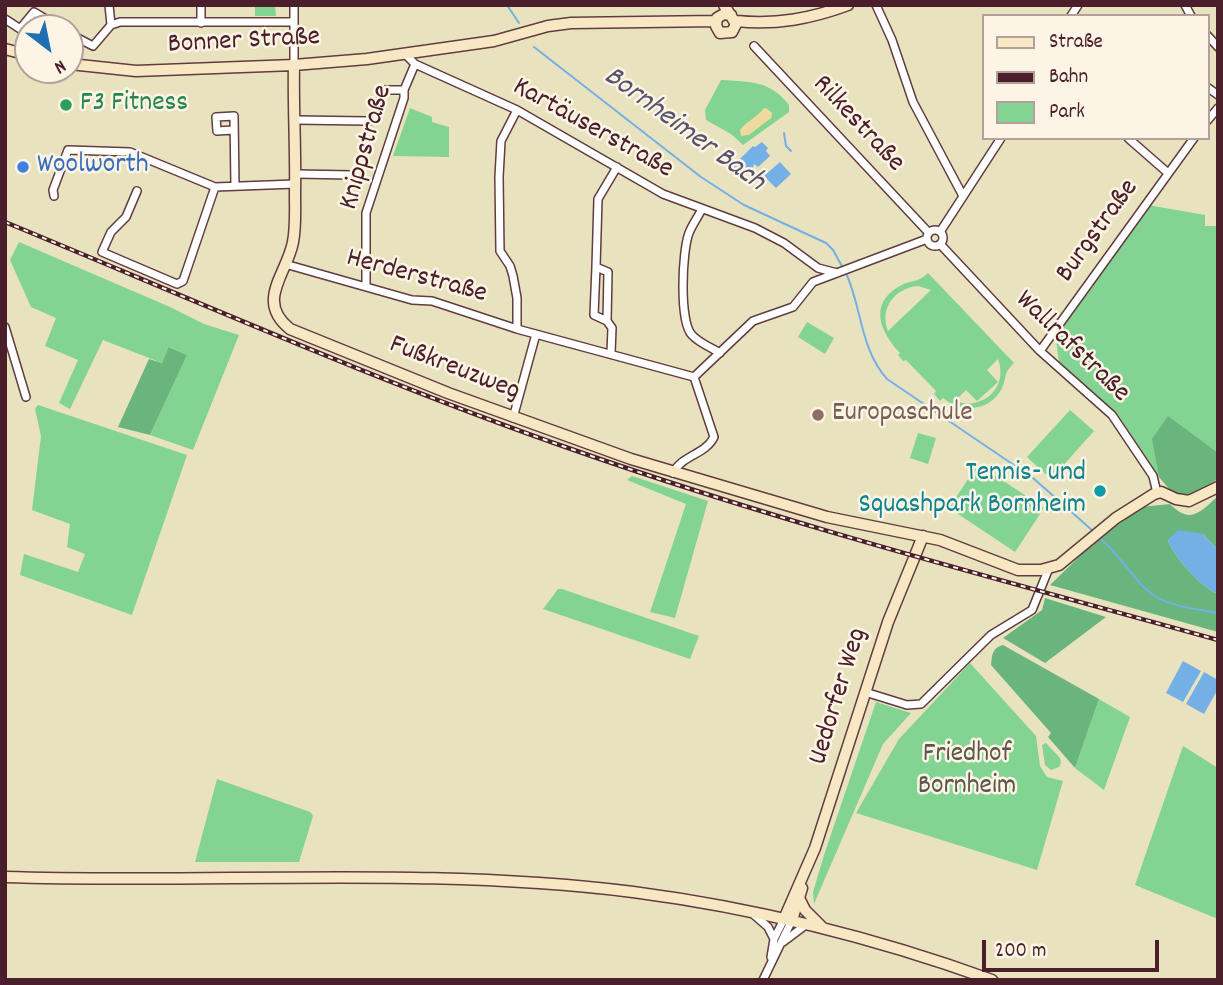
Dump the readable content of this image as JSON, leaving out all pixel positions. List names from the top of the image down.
{
  "streets": {
    "street": [
      "Bonner Straße",
      "Rilkestraße",
      "Kartäuserstraße",
      "Knippstraße",
      "Burgstraße",
      "Herderstraße",
      "Wallrafstraße",
      "Fußkreuzweg",
      "Uedorfer Weg"
    ]
  },
  "crossings": [
    ["Bonner Straße", "Kartäuserstraße"],
    ["Bonner Straße", "Fußkreuzweg"],
    ["Rilkestraße", "Wallrafstraße"],
    ["Kartäuserstraße", "Knippstraße"],
    ["Knippstraße", "Herderstraße"],
    ["Burgstraße", "Wallrafstraße"],
    ["Herderstraße", "Fußkreuzweg"],
    ["Fußkreuzweg", "Uedorfer Weg"]
  ],
  "water": ["Bornheimer Bach"],
  "parks": ["Friedhof Bornheim"],
  "places": [
    "F3 Fitness",
    "Woolworth",
    "Europaschule",
    "Tennis- und Squashpark Bornheim"
  ],
  "legend": ["Straße", "Bahn", "Park"],
  "scale_bar": "200 m",
  "north": "bottom right"
}
